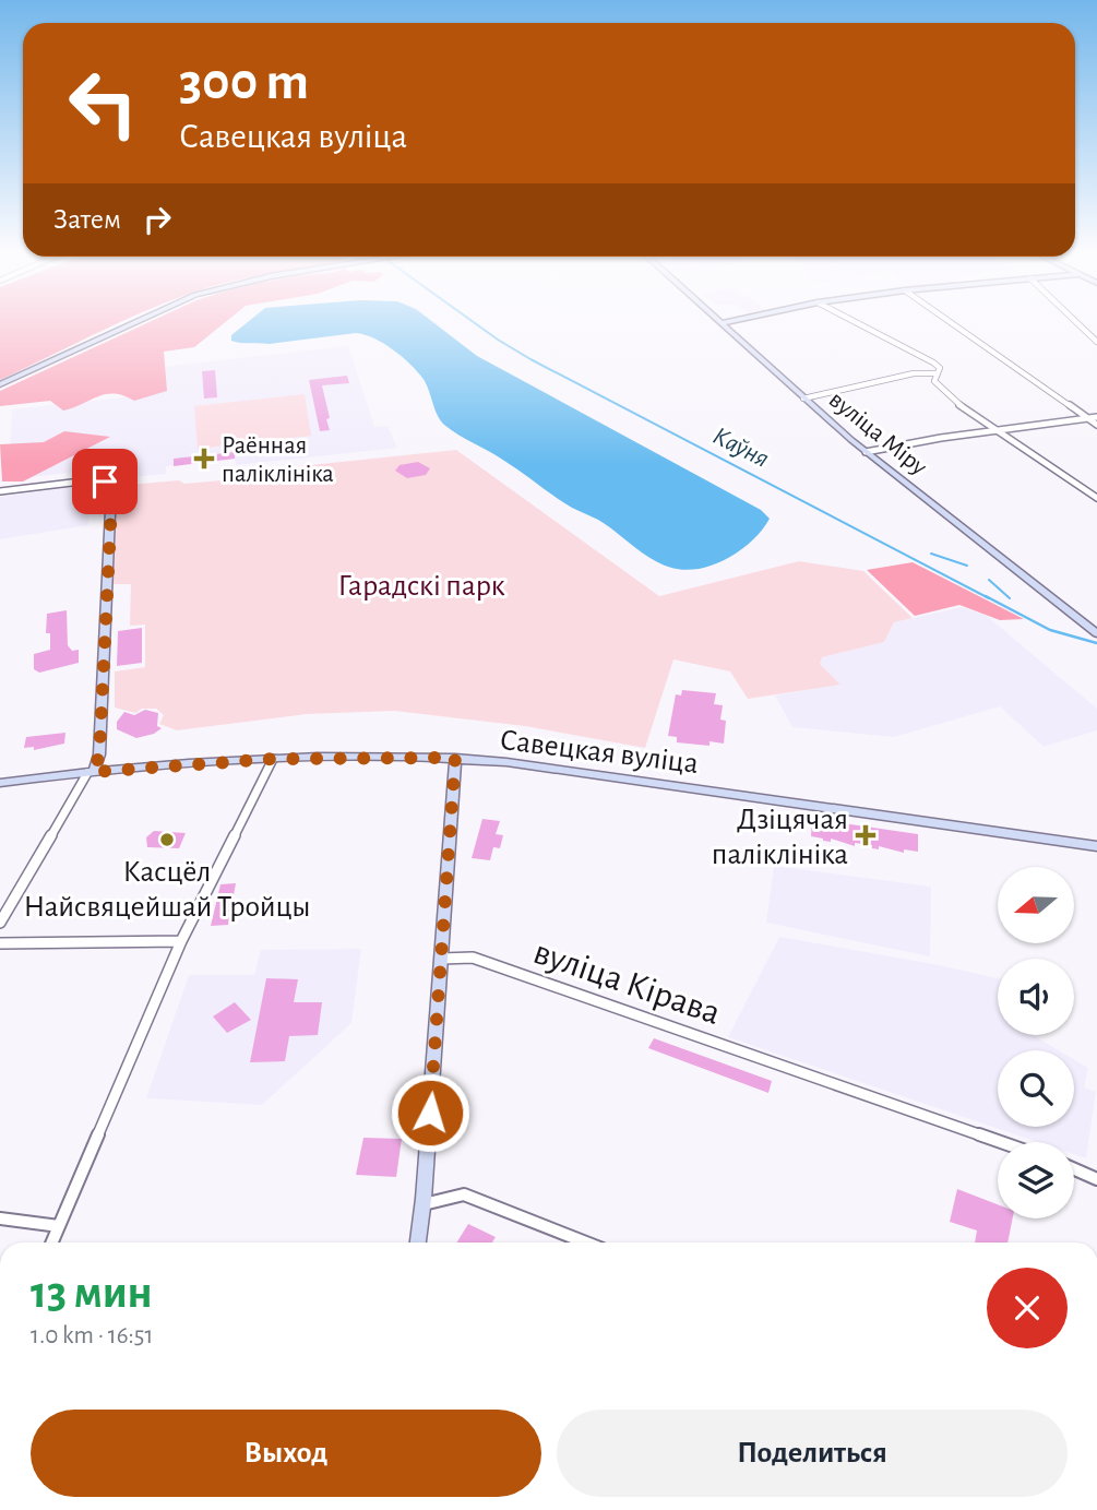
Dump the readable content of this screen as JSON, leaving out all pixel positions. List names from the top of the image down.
{
  "streets": {
    "main road": ["вуліца Міру", "Савецкая вуліца"],
    "street": ["вуліца Кірава"]
  },
  "water": ["Каўня"],
  "parks": ["Гарадскі парк"],
  "places": {
    "health": ["Раённая паліклініка", "Дзіцячая паліклініка"],
    "other": ["Касцёл Найсвяцейшай Тройцы"]
  },
  "north": "left",
  "page": {
    "turn": ["300 m", "Савецкая вуліца"],
    "then": "Затем",
    "heading": ["13 мин", "1.0 km · 16:51"],
    "buttons": ["Выход", "Поделиться"]
  }
}
